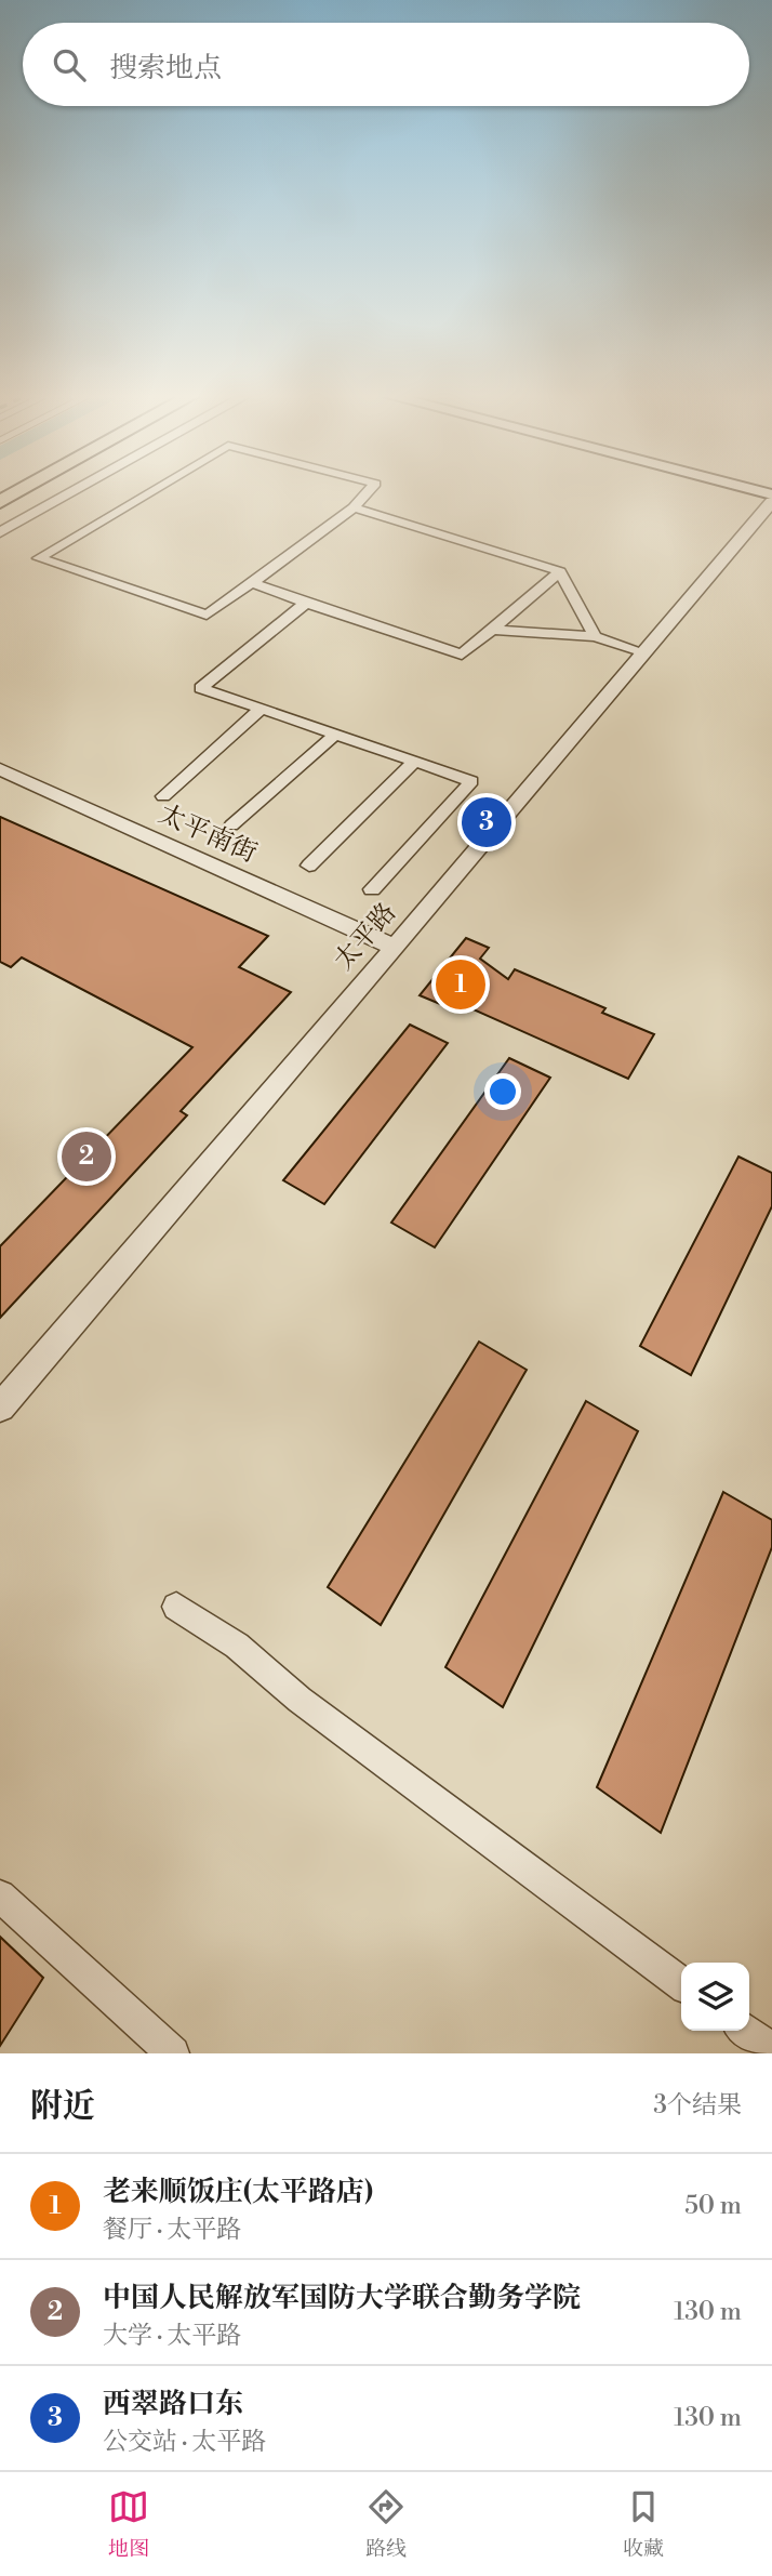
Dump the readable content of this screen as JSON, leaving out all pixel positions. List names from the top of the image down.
{
  "streets": {
    "street": ["太平南街", "太平路"]
  },
  "crossings": [
    ["太平南街", "太平路"]
  ],
  "page": {
    "search": "搜索地点",
    "pins": ["3", "1", "2"],
    "heading": ["附近", "3个结果"],
    "list": [
      {
        "mark": "1",
        "name": "老来顺饭庄(太平路店)",
        "note": "餐厅 · 太平路",
        "value": "50 m"
      },
      {
        "mark": "2",
        "name": "中国人民解放军国防大学联合勤务学院",
        "note": "大学 · 太平路",
        "value": "130 m"
      },
      {
        "mark": "3",
        "name": "西翠路口东",
        "note": "公交站 · 太平路",
        "value": "130 m"
      }
    ],
    "nav": ["地图", "路线", "收藏"]
  }
}
